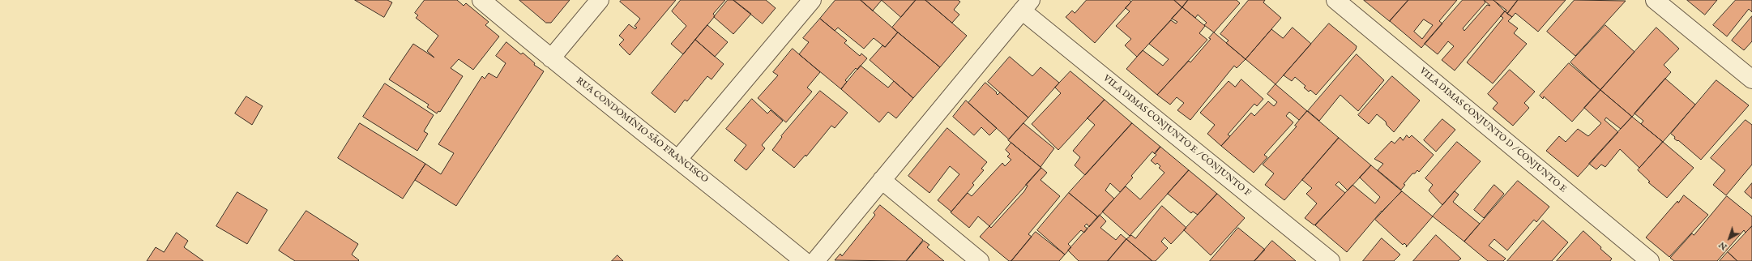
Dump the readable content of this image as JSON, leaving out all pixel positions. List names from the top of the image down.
{
  "streets": {
    "street": ["RUA CONDOMÍNIO SÃO FRANCISCO", "VILA DIMAS CONJUNTO D / CONJUNTO E", "VILA DIMAS CONJUNTO E / CONJUNTO F"]
  },
  "north": "bottom left"
}
